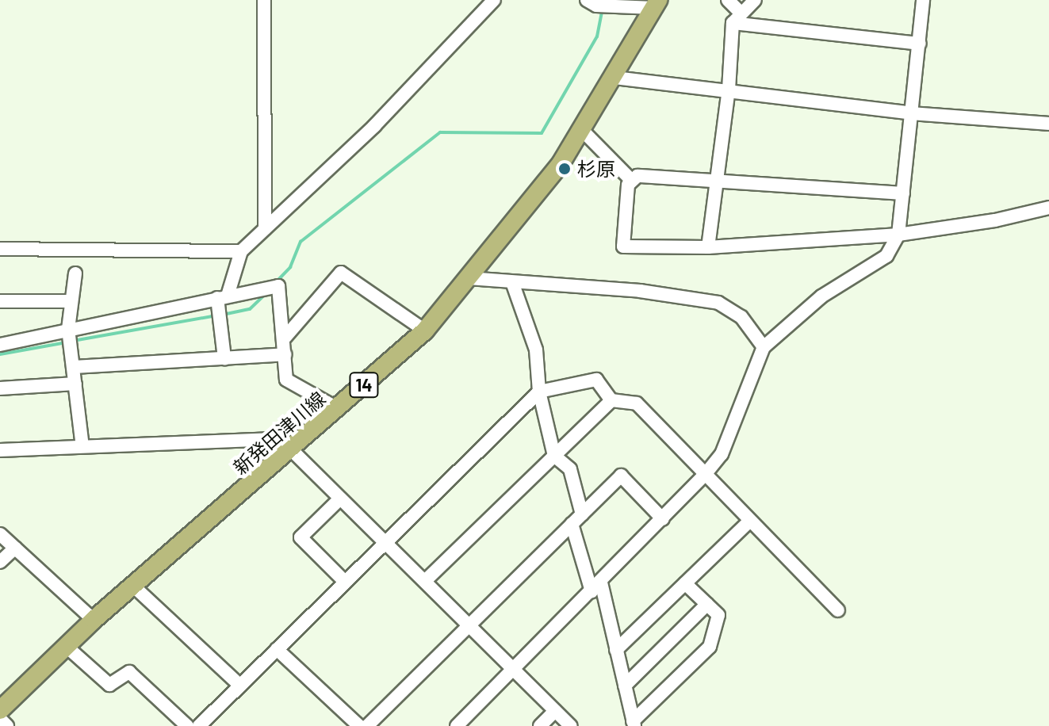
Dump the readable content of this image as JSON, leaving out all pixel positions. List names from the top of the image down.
{
  "streets": {
    "main road": ["14", "新発田津川線"]
  },
  "places": ["杉原"]
}
